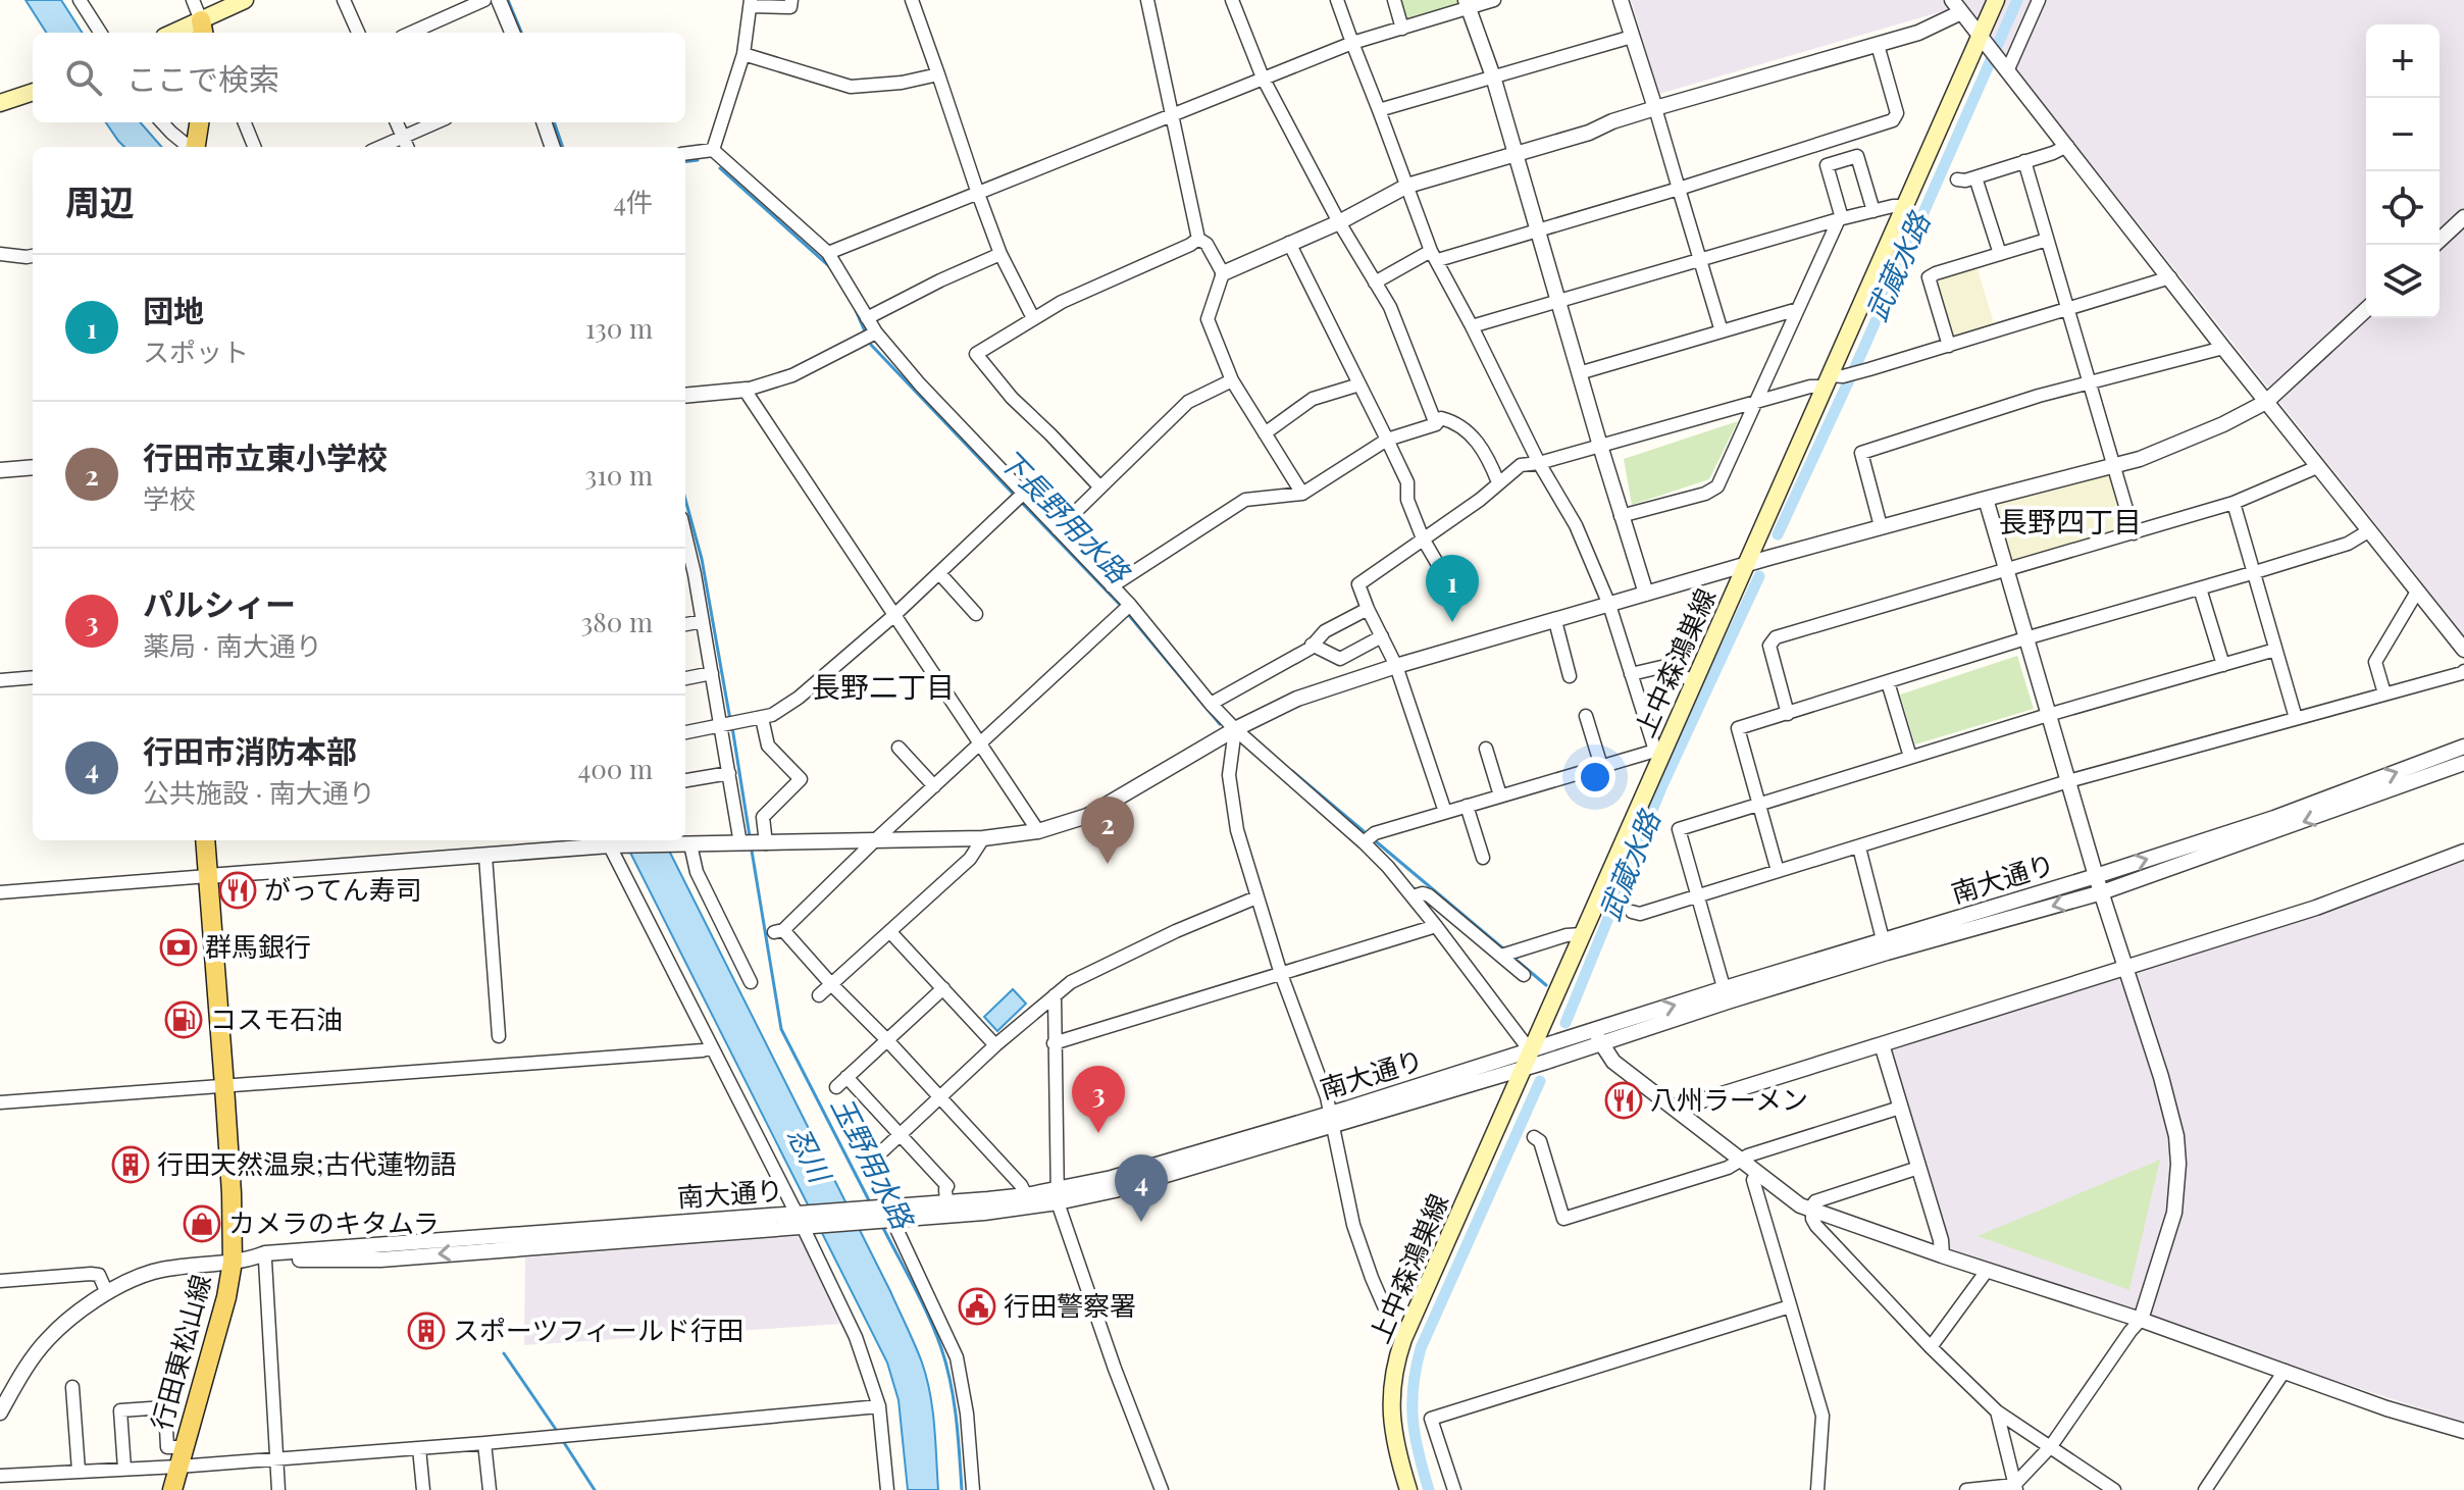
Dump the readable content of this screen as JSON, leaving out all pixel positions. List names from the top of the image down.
{
  "streets": {
    "main road": ["上中森鴻巣線", "行田東松山線"],
    "street": ["南大通り"]
  },
  "crossings": [
    ["上中森鴻巣線", "南大通り"],
    ["南大通り", "行田東松山線"]
  ],
  "districts": ["長野四丁目", "長野二丁目"],
  "water": [
    "武蔵水路",
    "下長野用水路",
    "忍川",
    "玉野用水路"
  ],
  "places": {
    "restaurant": ["がってん寿司", "八州ラーメン"],
    "bank": ["群馬銀行"],
    "fuel station": ["コスモ石油"],
    "building": ["行田天然温泉;古代蓮物語", "スポーツフィールド行田"],
    "shop": ["カメラのキタムラ"],
    "public building": ["行田警察署"]
  },
  "page": {
    "map_buttons": ["+", "−"],
    "search": "ここで検索",
    "heading": ["周辺", "4件"],
    "list": [
      {
        "mark": "1",
        "name": "団地",
        "note": "スポット",
        "value": "130 m"
      },
      {
        "mark": "2",
        "name": "行田市立東小学校",
        "note": "学校",
        "value": "310 m"
      },
      {
        "mark": "3",
        "name": "パルシィー",
        "note": "薬局 · 南大通り",
        "value": "380 m"
      },
      {
        "mark": "4",
        "name": "行田市消防本部",
        "note": "公共施設 · 南大通り",
        "value": "400 m"
      }
    ],
    "pins": [
      "1",
      "2",
      "3",
      "4"
    ]
  }
}
